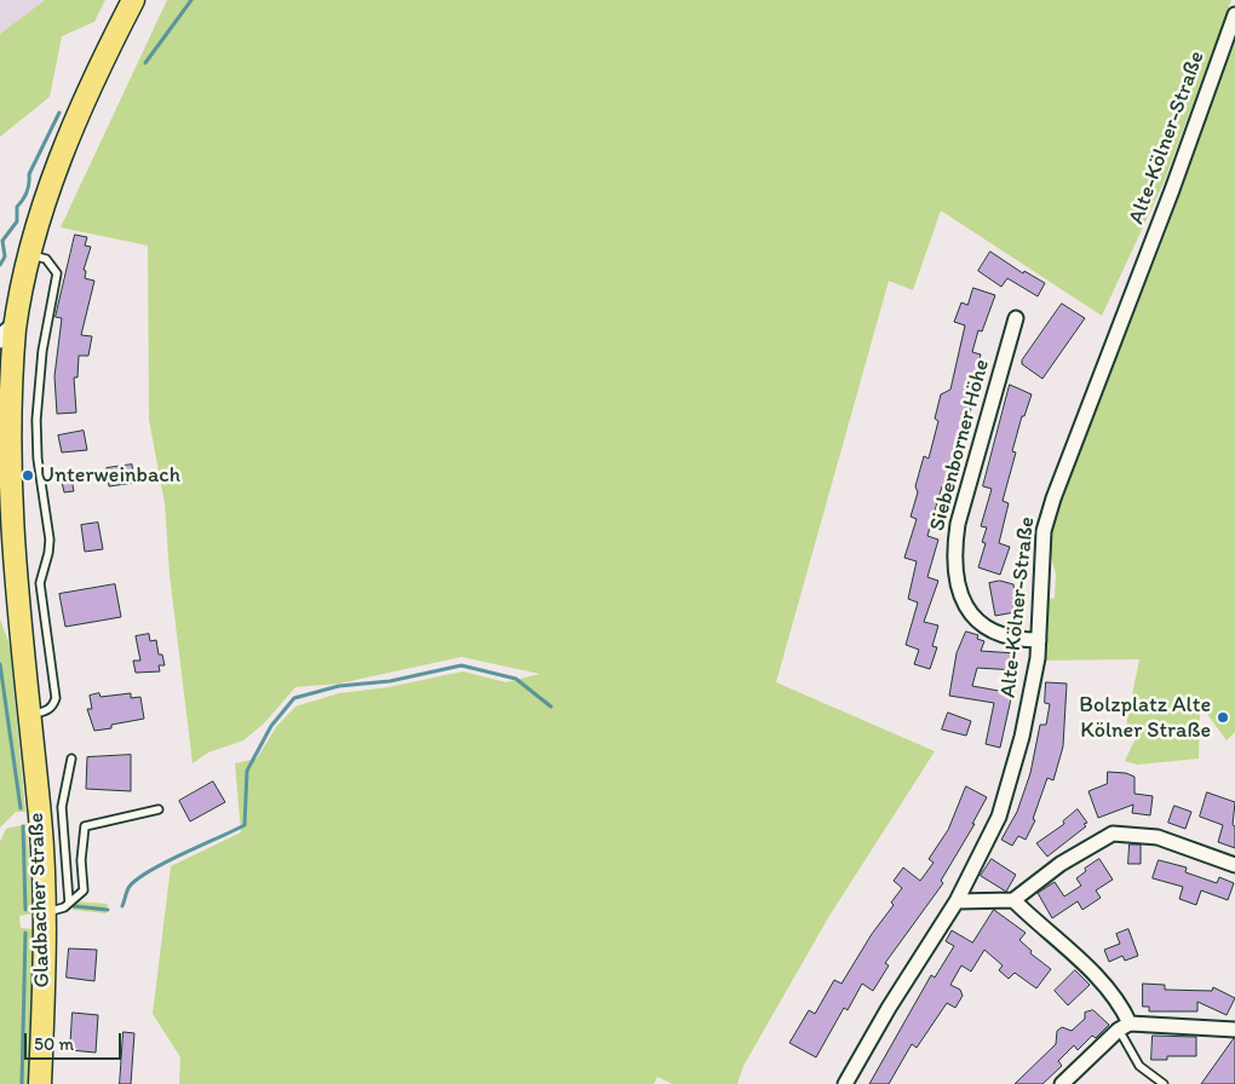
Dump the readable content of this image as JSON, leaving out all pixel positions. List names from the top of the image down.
{
  "streets": {
    "main road": ["Gladbacher Straße"],
    "street": ["Alte-Kölner-Straße", "Siebenborner Höhe"]
  },
  "crossings": [
    ["Alte-Kölner-Straße", "Siebenborner Höhe"]
  ],
  "places": ["Unterweinbach", "Bolzplatz Alte Kölner Straße"],
  "scale_bar": "50 m"
}
